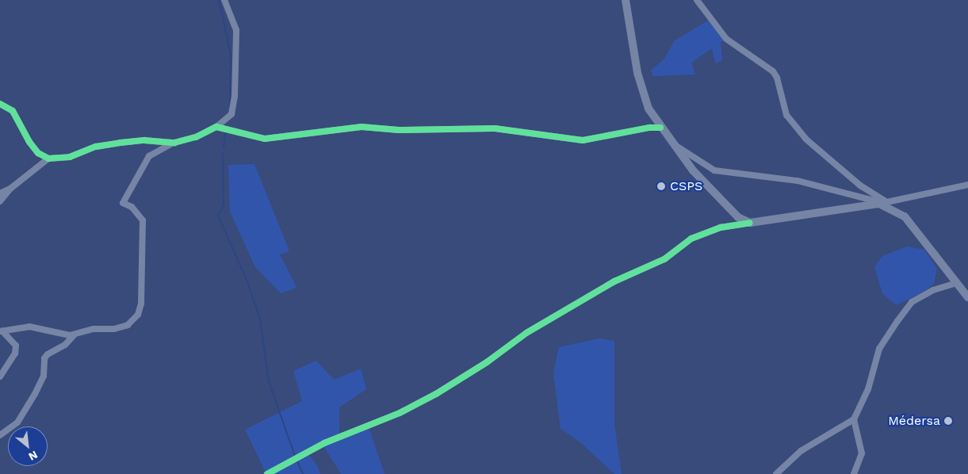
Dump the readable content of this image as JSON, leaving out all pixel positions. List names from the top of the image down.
{
  "places": ["CSPS", "Médersa"],
  "north": "bottom right"
}
